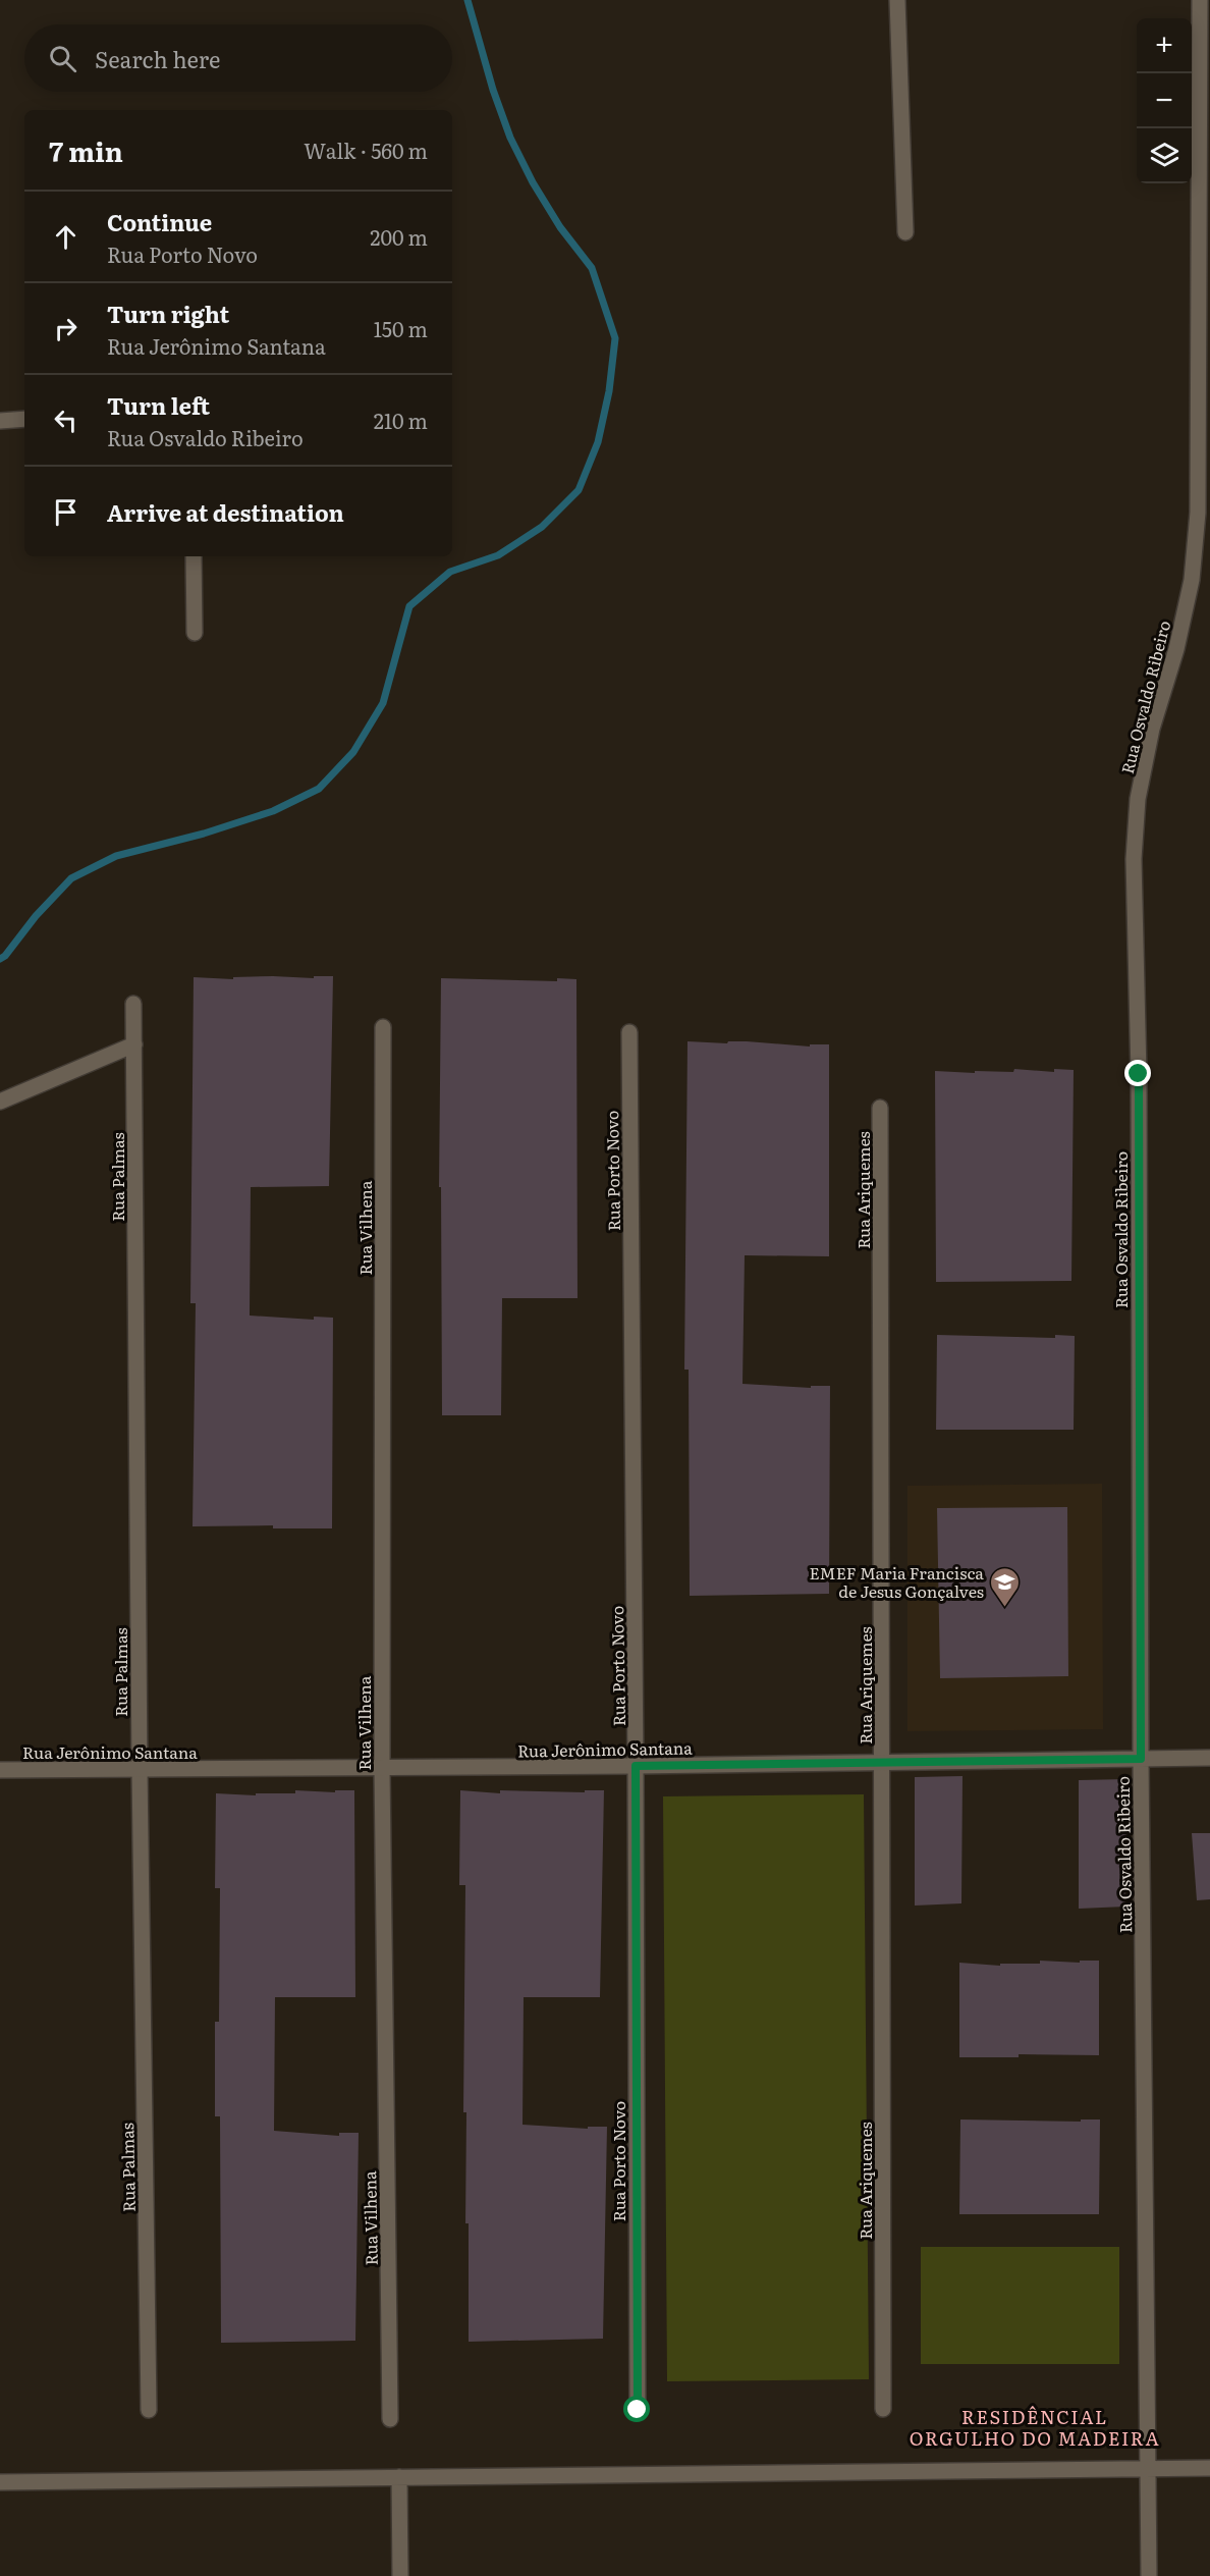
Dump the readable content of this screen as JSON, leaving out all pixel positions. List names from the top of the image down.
{
  "streets": {
    "street": [
      "Rua Osvaldo Ribeiro",
      "Rua Porto Novo",
      "Rua Palmas",
      "Rua Ariquemes",
      "Rua Vilhena",
      "Rua Jerônimo Santana"
    ]
  },
  "crossings": [
    ["Rua Osvaldo Ribeiro", "Rua Jerônimo Santana"],
    ["Rua Porto Novo", "Rua Jerônimo Santana"],
    ["Rua Palmas", "Rua Jerônimo Santana"],
    ["Rua Ariquemes", "Rua Jerônimo Santana"],
    ["Rua Vilhena", "Rua Jerônimo Santana"]
  ],
  "districts": ["RESIDÊNCIAL ORGULHO DO MADEIRA"],
  "places": {
    "school or university": ["EMEF Maria Francisca de Jesus Gonçalves"]
  },
  "page": {
    "map_buttons": ["+", "−"],
    "search": "Search here",
    "heading": ["7 min", "Walk · 560 m"],
    "list": [
      ["Continue", "Rua Porto Novo", "200 m"],
      ["Turn right", "Rua Jerônimo Santana", "150 m"],
      ["Turn left", "Rua Osvaldo Ribeiro", "210 m"],
      "Arrive at destination"
    ]
  }
}
